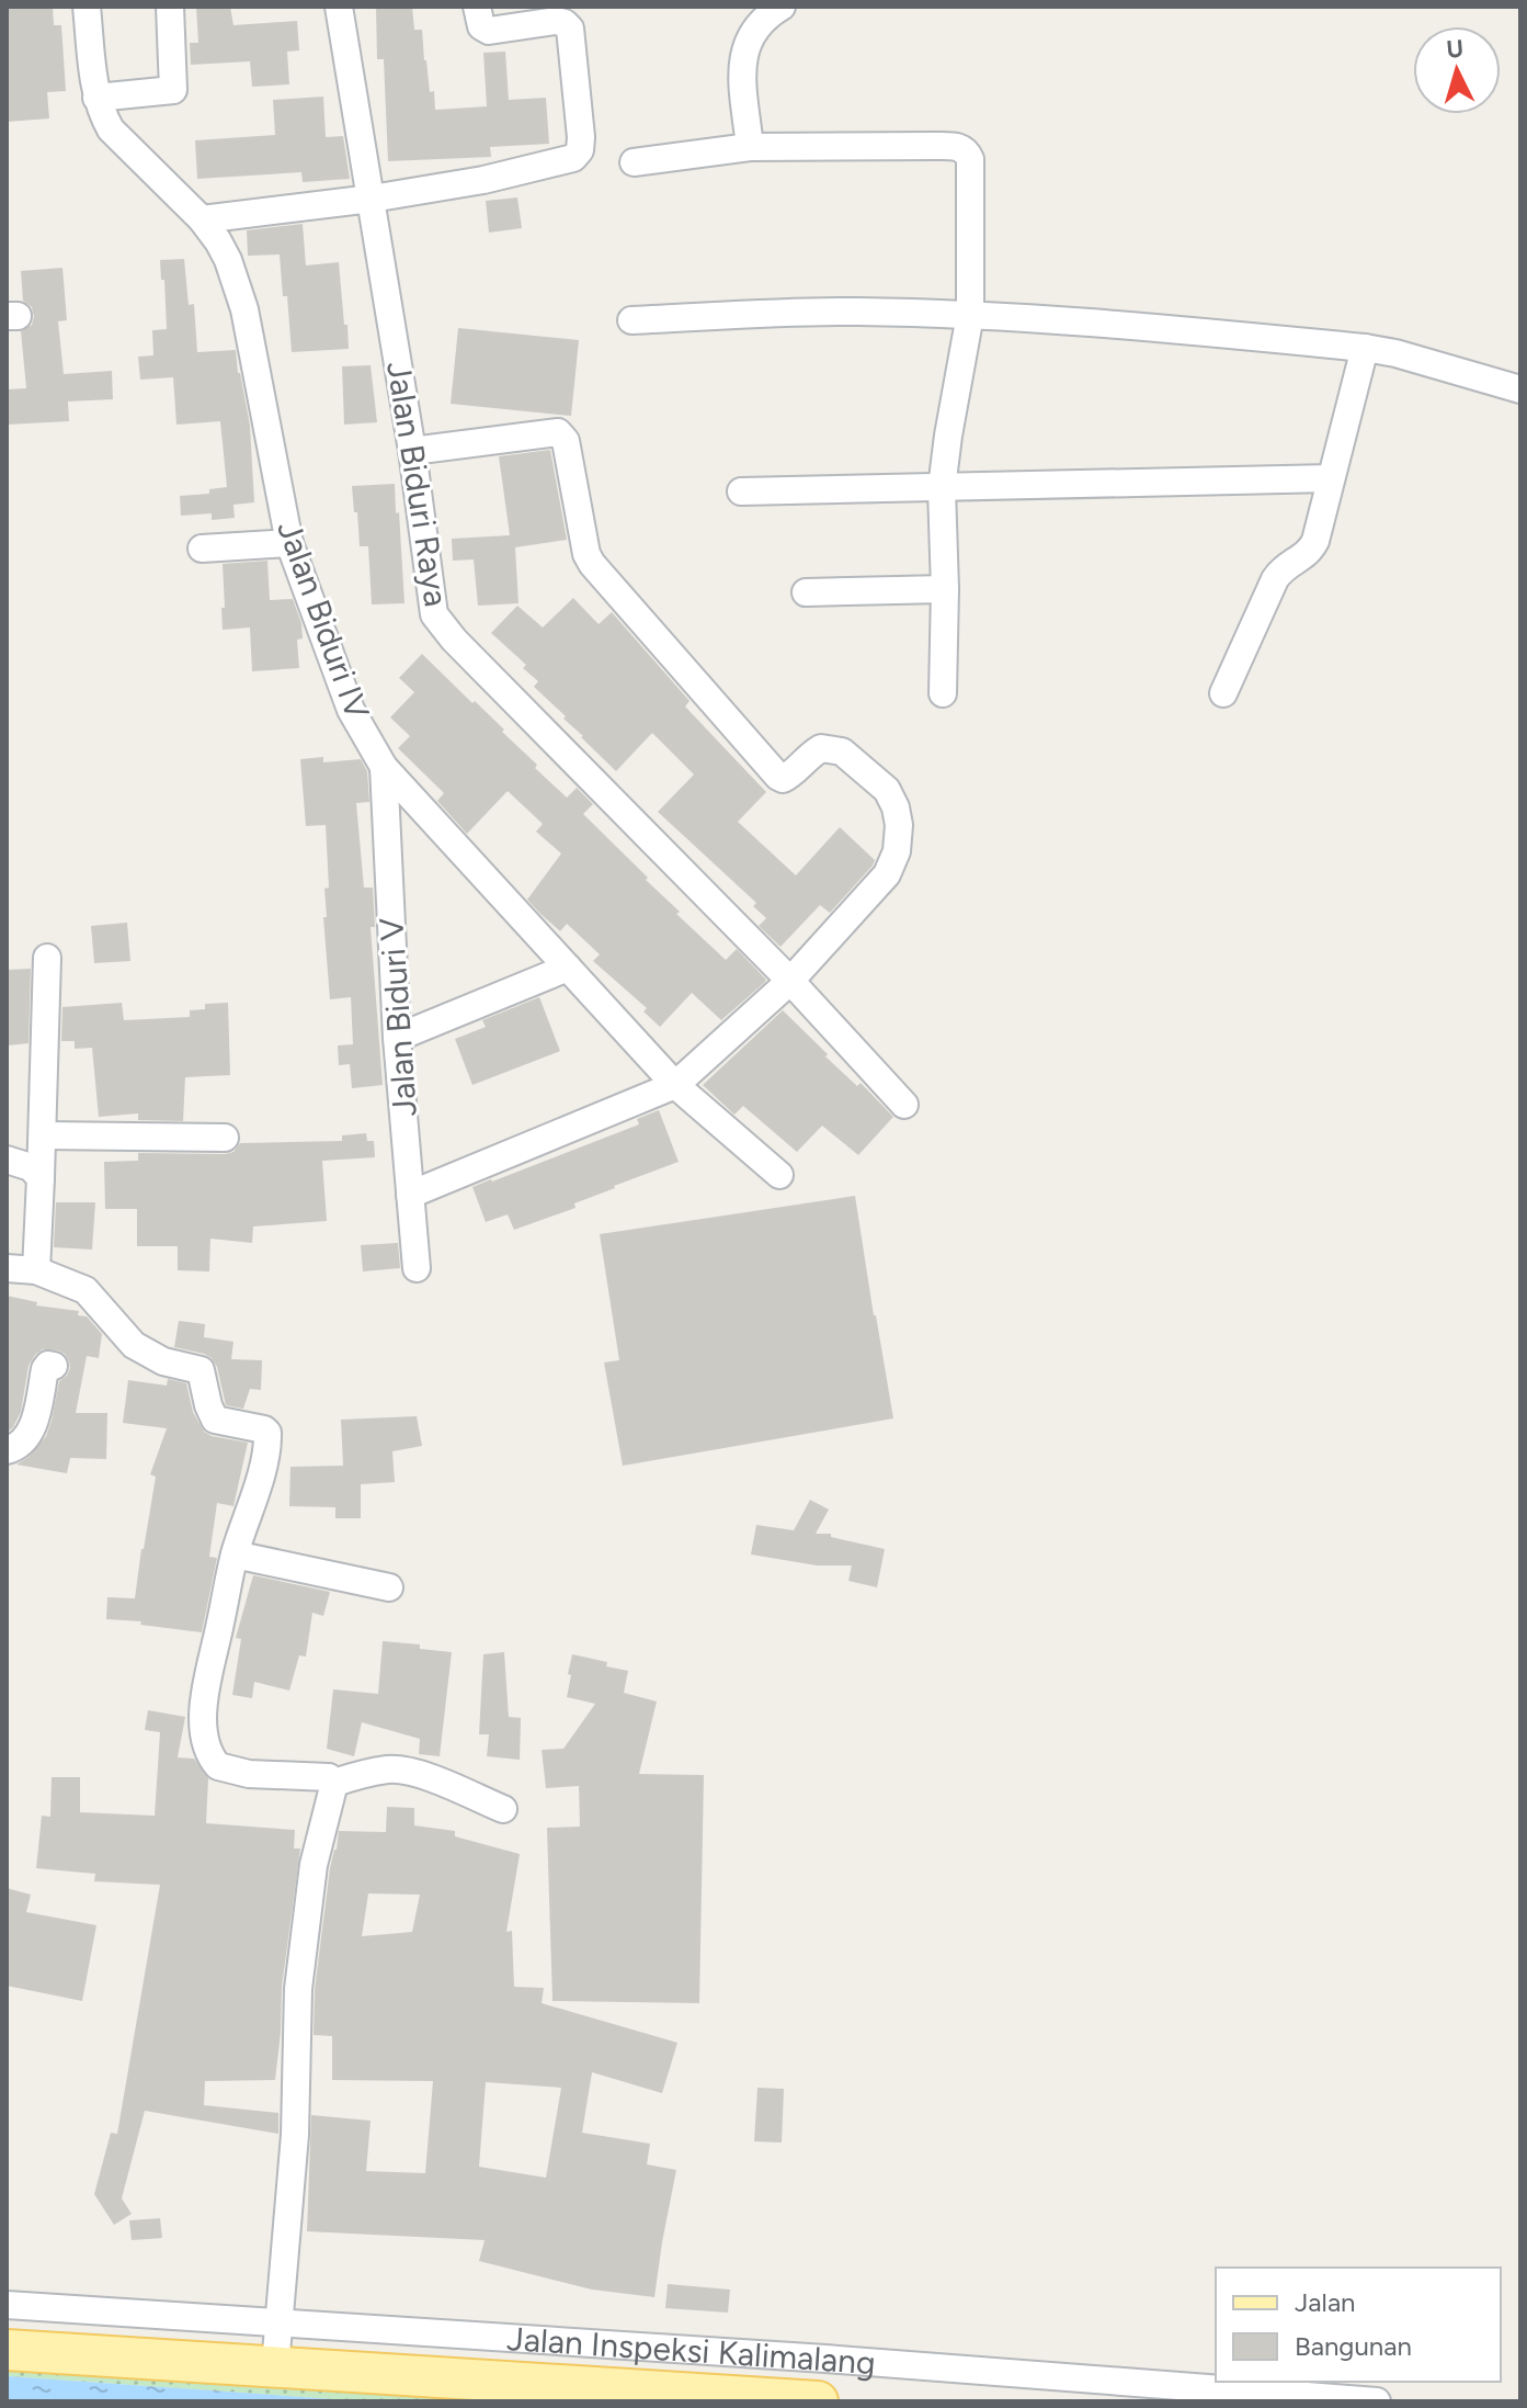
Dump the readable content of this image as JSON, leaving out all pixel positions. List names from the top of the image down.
{
  "streets": {
    "main road": ["Jalan Inspeksi Kalimalang"],
    "street": ["Jalan Biduri Raya", "Jalan Biduri IV", "Jalan Biduri V"]
  },
  "crossings": [
    ["Jalan Biduri IV", "Jalan Biduri V"]
  ],
  "legend": ["Jalan", "Bangunan"],
  "north": "top"
}
